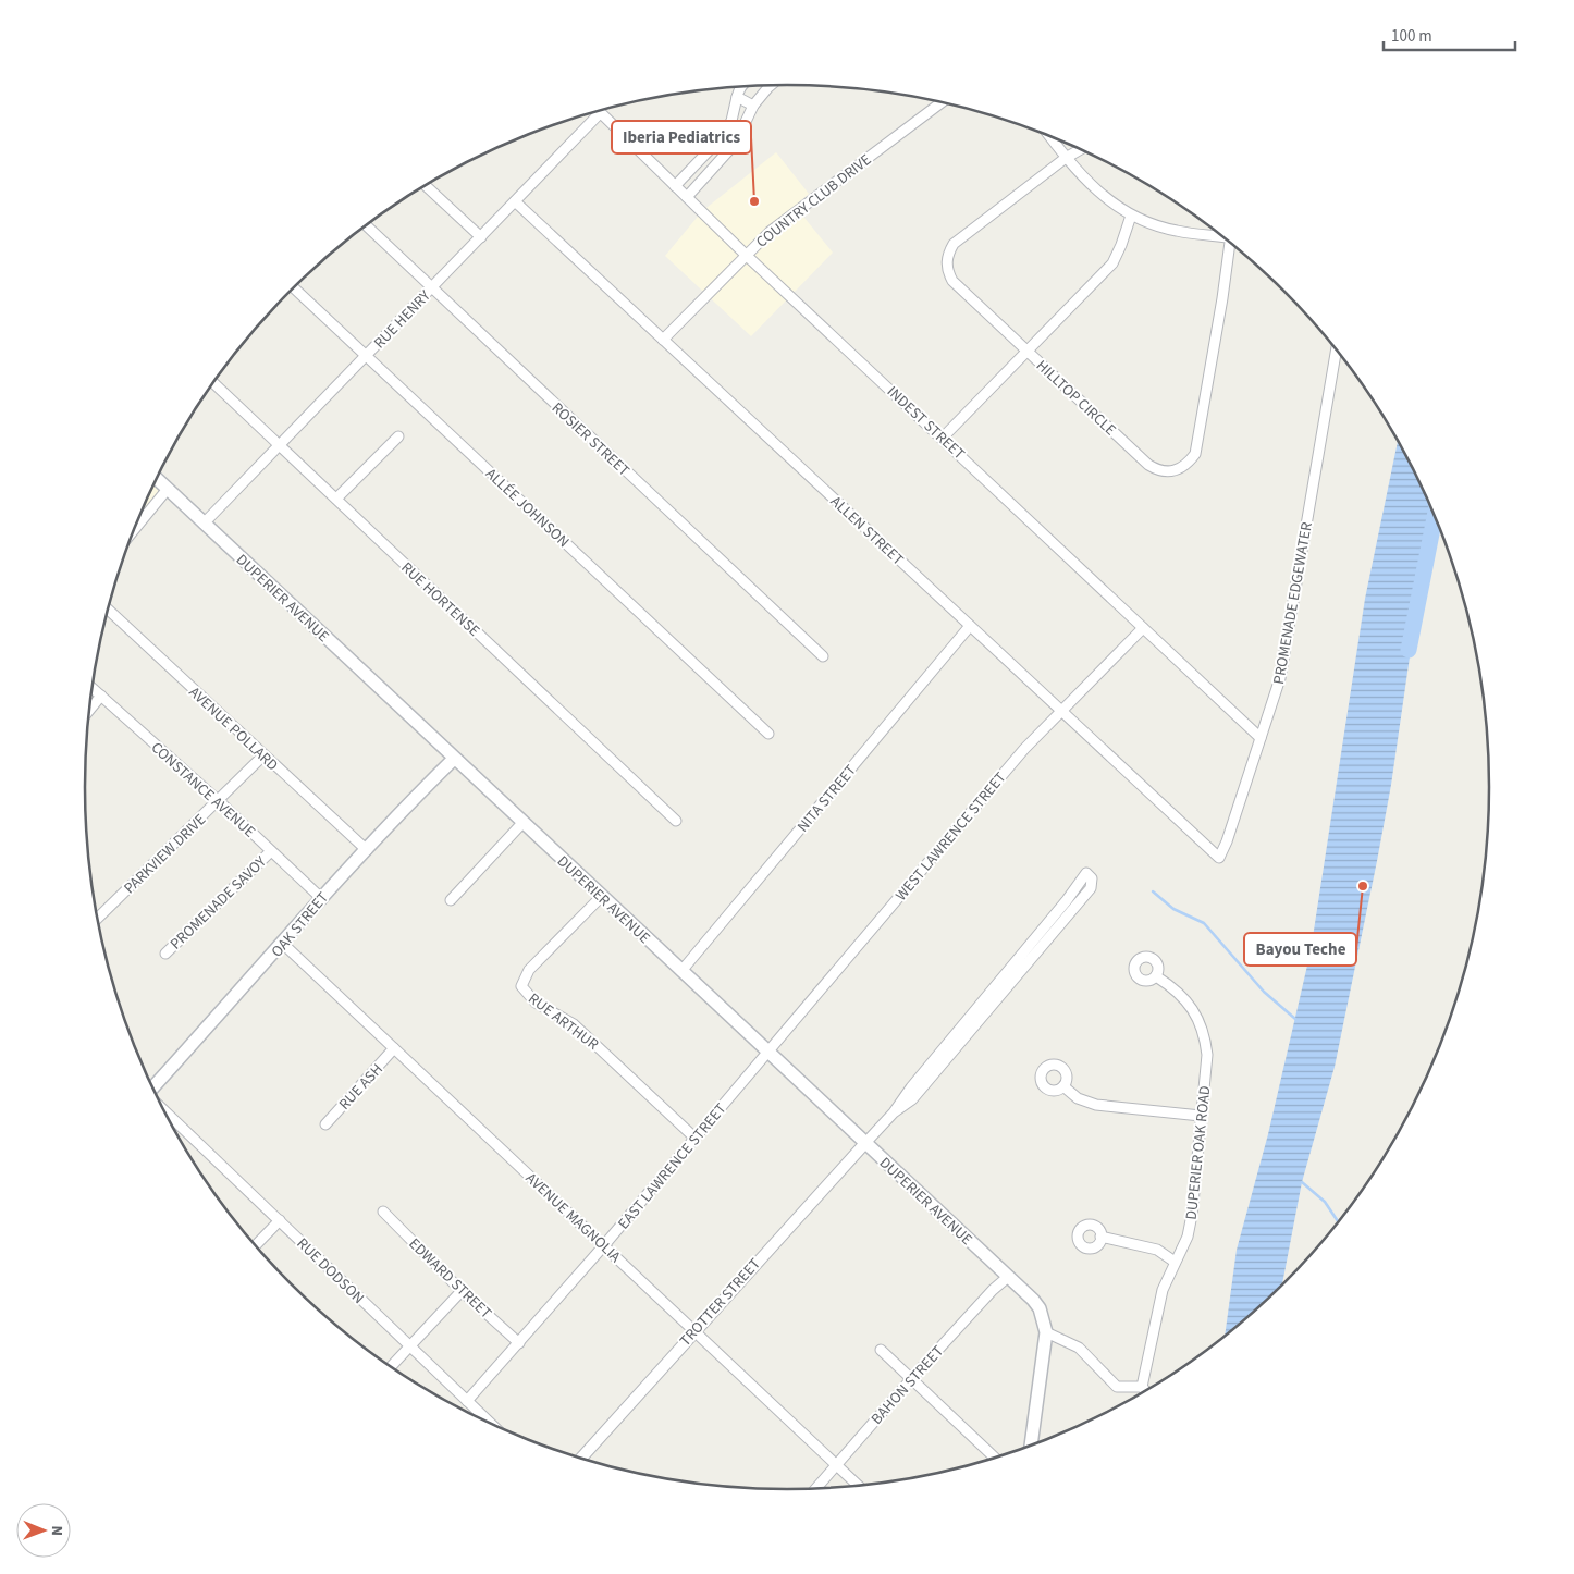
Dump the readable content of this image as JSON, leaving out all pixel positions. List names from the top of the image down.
{
  "streets": {
    "main road": ["DUPERIER AVENUE", "OAK STREET"],
    "street": [
      "COUNTRY CLUB DRIVE",
      "RUE HENRY",
      "HILLTOP CIRCLE",
      "INDEST STREET",
      "ROSIER STREET",
      "ALLÉE JOHNSON",
      "ALLEN STREET",
      "RUE HORTENSE",
      "PROMENADE EDGEWATER",
      "AVENUE POLLARD",
      "CONSTANCE AVENUE",
      "NITA STREET",
      "WEST LAWRENCE STREET",
      "PARKVIEW DRIVE",
      "PROMENADE SAVOY",
      "RUE ARTHUR",
      "RUE ASH",
      "DUPERIER OAK ROAD",
      "EAST LAWRENCE STREET",
      "AVENUE MAGNOLIA",
      "RUE DODSON",
      "EDWARD STREET",
      "TROTTER STREET",
      "BAHON STREET"
    ]
  },
  "crossings": [
    ["COUNTRY CLUB DRIVE", "INDEST STREET"],
    ["COUNTRY CLUB DRIVE", "ALLEN STREET"],
    ["RUE HENRY", "INDEST STREET"],
    ["RUE HENRY", "ROSIER STREET"],
    ["RUE HENRY", "ALLÉE JOHNSON"],
    ["RUE HENRY", "ALLEN STREET"],
    ["RUE HENRY", "DUPERIER AVENUE"],
    ["RUE HENRY", "RUE HORTENSE"],
    ["INDEST STREET", "PROMENADE EDGEWATER"],
    ["INDEST STREET", "WEST LAWRENCE STREET"],
    ["ALLEN STREET", "PROMENADE EDGEWATER"],
    ["ALLEN STREET", "NITA STREET"],
    ["ALLEN STREET", "WEST LAWRENCE STREET"],
    ["DUPERIER AVENUE", "NITA STREET"],
    ["DUPERIER AVENUE", "WEST LAWRENCE STREET"],
    ["DUPERIER AVENUE", "OAK STREET"],
    ["DUPERIER AVENUE", "RUE ARTHUR"],
    ["DUPERIER AVENUE", "EAST LAWRENCE STREET"],
    ["DUPERIER AVENUE", "TROTTER STREET"],
    ["DUPERIER AVENUE", "BAHON STREET"],
    ["AVENUE POLLARD", "PARKVIEW DRIVE"],
    ["AVENUE POLLARD", "OAK STREET"],
    ["CONSTANCE AVENUE", "PARKVIEW DRIVE"],
    ["CONSTANCE AVENUE", "PROMENADE SAVOY"],
    ["CONSTANCE AVENUE", "OAK STREET"],
    ["WEST LAWRENCE STREET", "EAST LAWRENCE STREET"],
    ["OAK STREET", "AVENUE MAGNOLIA"],
    ["RUE ARTHUR", "EAST LAWRENCE STREET"],
    ["RUE ASH", "AVENUE MAGNOLIA"],
    ["EAST LAWRENCE STREET", "AVENUE MAGNOLIA"],
    ["EAST LAWRENCE STREET", "RUE DODSON"],
    ["EAST LAWRENCE STREET", "EDWARD STREET"],
    ["AVENUE MAGNOLIA", "TROTTER STREET"],
    ["AVENUE MAGNOLIA", "BAHON STREET"]
  ],
  "places": ["Iberia Pediatrics", "Bayou Teche"],
  "scale_bar": "100 m",
  "north": "right"
}
